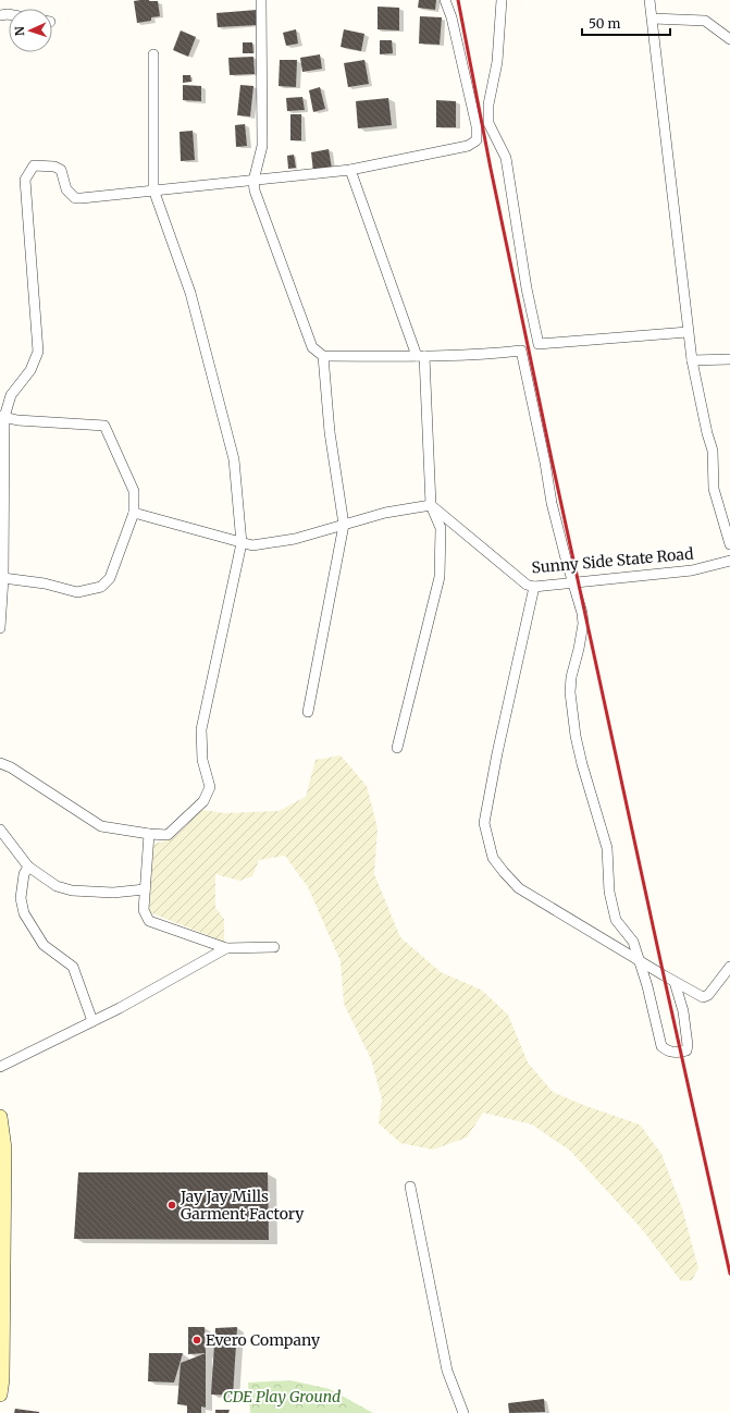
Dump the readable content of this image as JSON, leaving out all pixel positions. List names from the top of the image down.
{
  "streets": {
    "street": ["Sunny Side State Road"]
  },
  "parks": ["CDE Play Ground"],
  "places": ["Jay Jay Mills Garment Factory", "Evero Company"],
  "scale_bar": "50 m",
  "north": "left"
}
